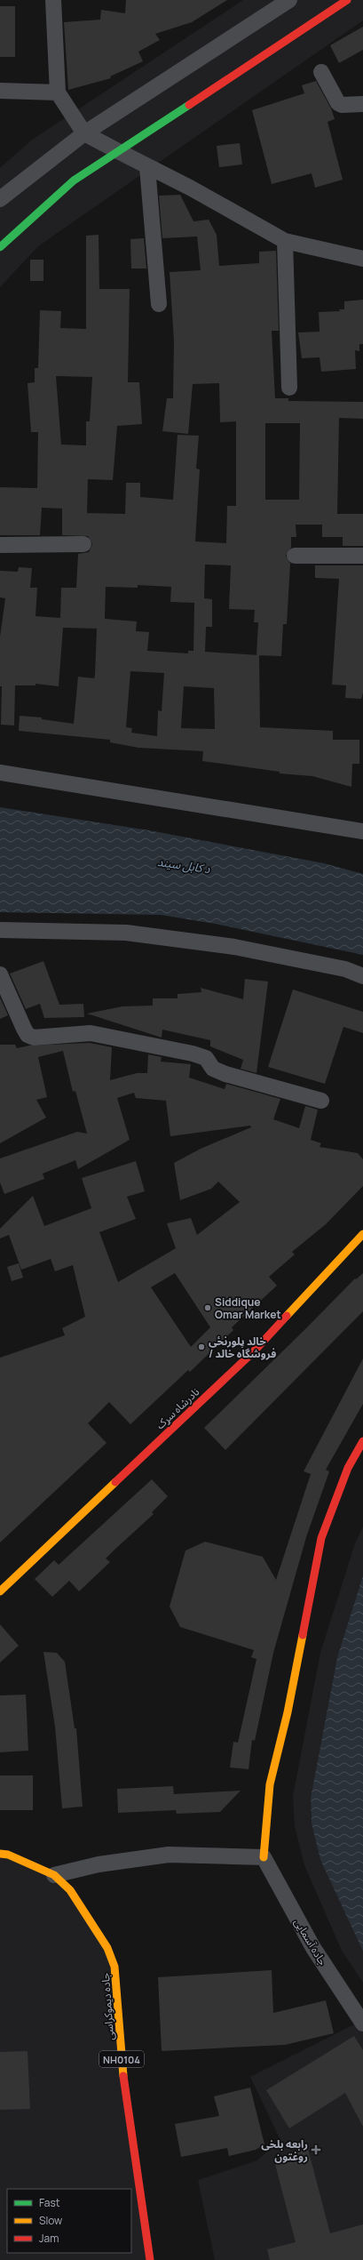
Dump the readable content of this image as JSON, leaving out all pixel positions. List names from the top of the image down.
{
  "streets": {
    "main road": ["نادرشاه سړک", "جاده دیموکراسی", "NH0104"],
    "street": ["جاده آسمایی"]
  },
  "crossings": [
    ["جاده دیموکراسی", "NH0104"]
  ],
  "water": ["د کابل سيند"],
  "places": {
    "other": ["Siddique Omar Market", "خالد پلورنځی / فروشگاه خالد"],
    "health": ["رابعه بلخی روغتون"]
  },
  "legend": ["Fast", "Slow", "Jam"]
}
